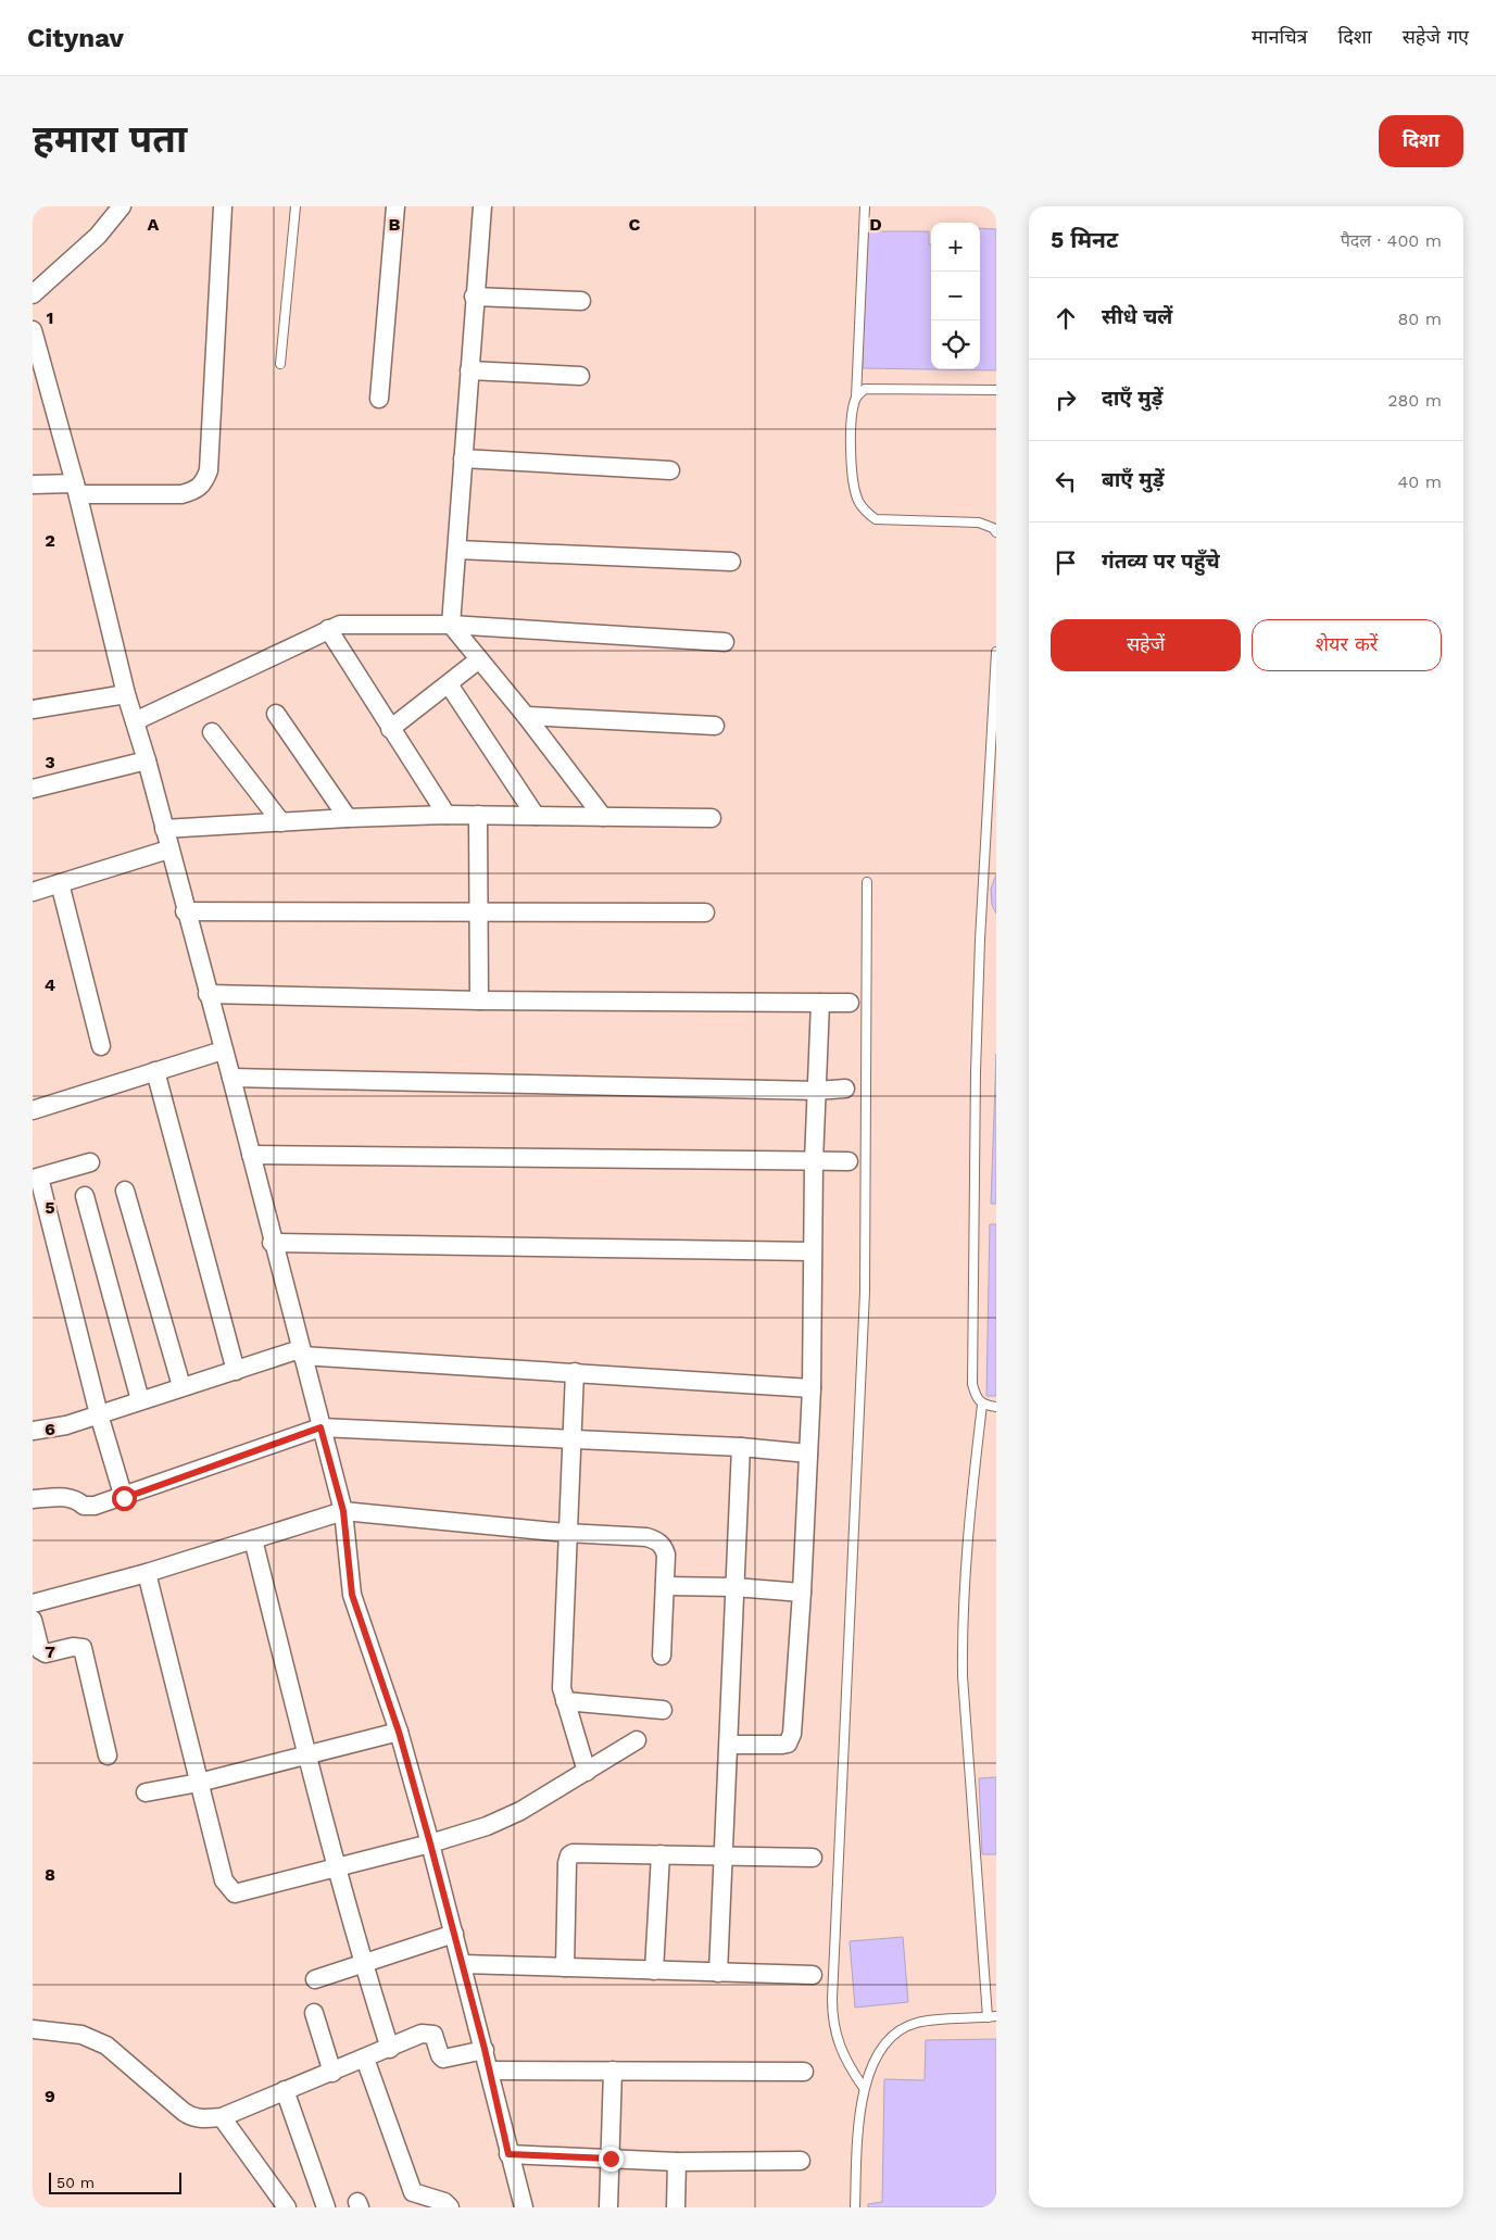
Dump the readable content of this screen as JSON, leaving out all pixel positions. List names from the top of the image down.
{
  "scale_bar": "50 m",
  "page": {
    "header": "Citynav",
    "nav": ["मानचित्र", "दिशा", "सहेजे गए"],
    "buttons": [
      "दिशा",
      ["सहेजें", "शेयर करें"]
    ],
    "title": "हमारा पता",
    "heading": ["5 मिनट", "पैदल · 400 m"],
    "map_buttons": ["+", "−"],
    "list": [
      ["सीधे चलें", "80 m"],
      ["दाएँ मुड़ें", "280 m"],
      ["बाएँ मुड़ें", "40 m"],
      "गंतव्य पर पहुँचे"
    ],
    "scale": "50 m"
  },
  "grid": {
    "columns": [
      "A",
      "B",
      "C",
      "D"
    ],
    "rows": [
      "1",
      "2",
      "3",
      "4",
      "5",
      "6",
      "7",
      "8",
      "9"
    ]
  }
}
